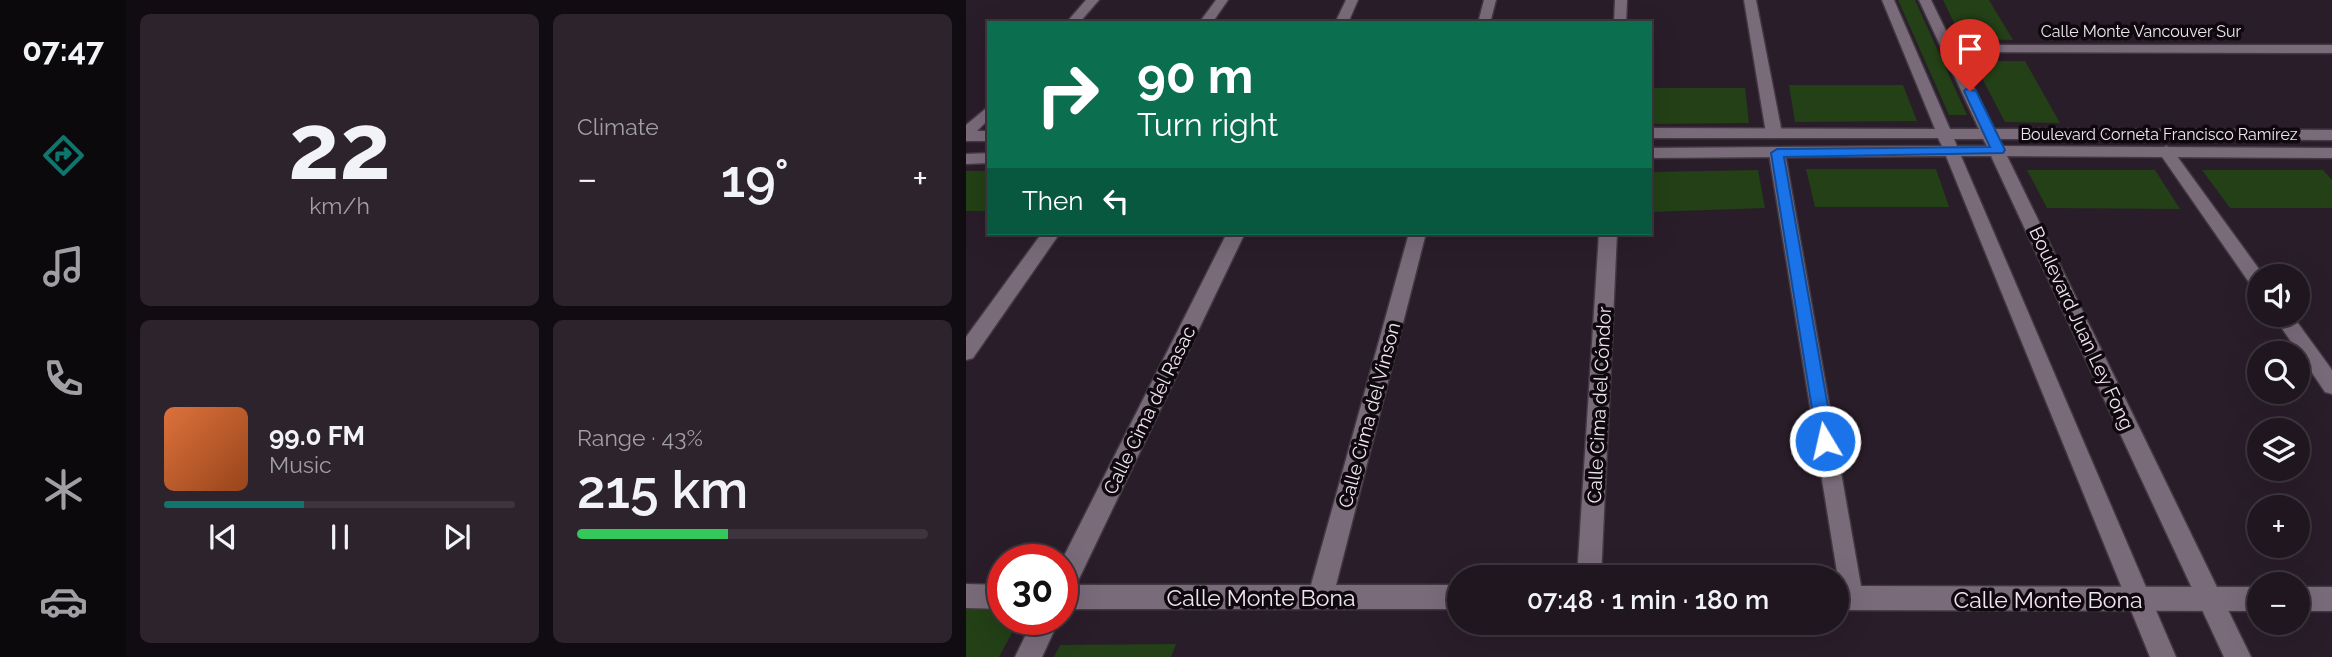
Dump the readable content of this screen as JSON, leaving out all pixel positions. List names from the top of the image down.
{
  "streets": {
    "street": [
      "Calle Monte Vancouver Sur",
      "Boulevard Corneta Francisco Ramírez",
      "Boulevard Juan Ley Fong",
      "Calle Cima del Cóndor",
      "Calle Cima del Rasac",
      "Calle Cima del Vinson",
      "Calle Monte Bona"
    ]
  },
  "crossings": [
    ["Calle Monte Vancouver Sur", "Boulevard Juan Ley Fong"],
    ["Boulevard Corneta Francisco Ramírez", "Boulevard Juan Ley Fong"],
    ["Boulevard Juan Ley Fong", "Calle Monte Bona"],
    ["Calle Cima del Vinson", "Calle Monte Bona"]
  ],
  "page": {
    "tabs": "07:47",
    "tile": [
      ["22", "km/h"],
      "Climate",
      ["Range · 43%", "215 km"]
    ],
    "turn": ["90 m", "Turn right"],
    "heat": ["−", "19°", "+"],
    "then": "Then",
    "map_buttons": ["+", "−"],
    "song": ["99.0 FM", "Music"],
    "limit": "30",
    "trip": "07:48 · 1 min · 180 m"
  }
}
